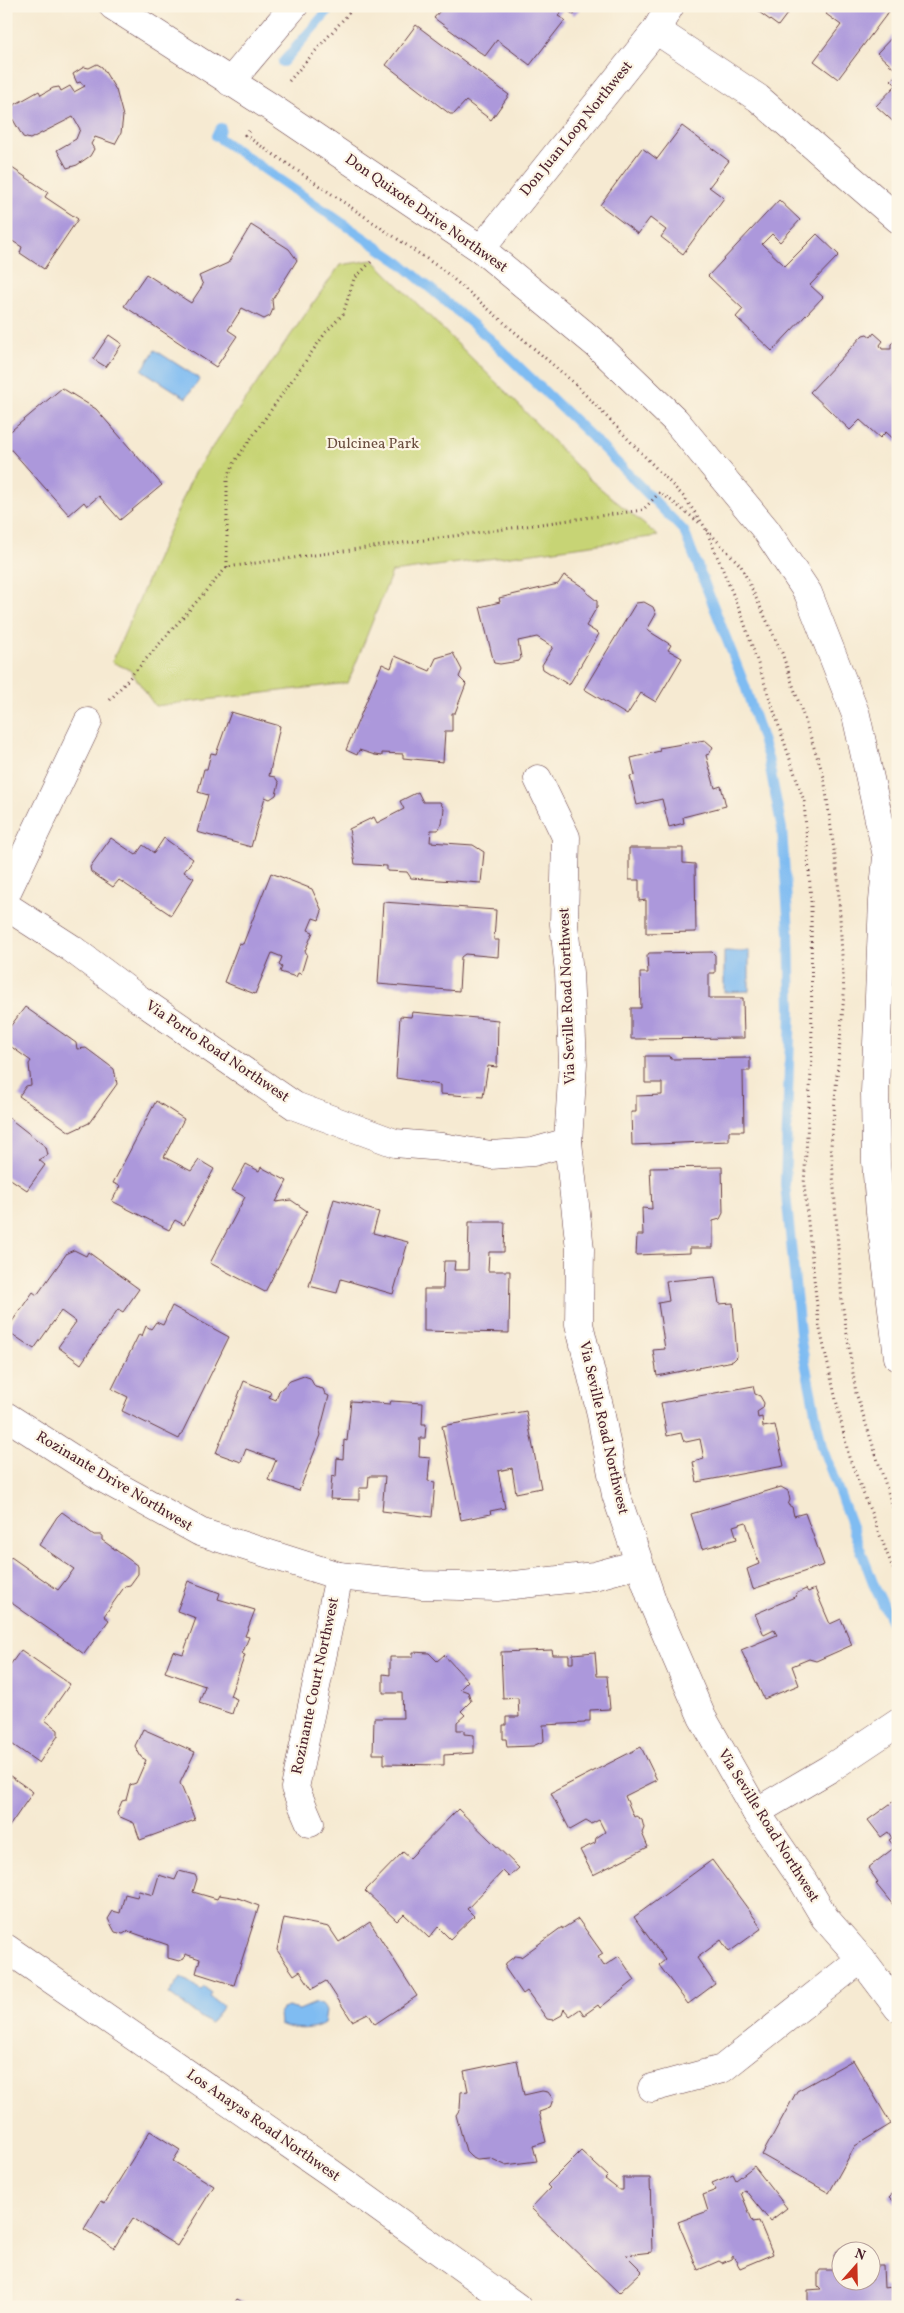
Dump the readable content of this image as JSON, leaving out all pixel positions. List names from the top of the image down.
{
  "streets": {
    "street": [
      "Don Juan Loop Northwest",
      "Don Quixote Drive Northwest",
      "Via Seville Road Northwest",
      "Via Porto Road Northwest",
      "Rozinante Drive Northwest",
      "Rozinante Court Northwest",
      "Los Anayas Road Northwest"
    ]
  },
  "crossings": [
    ["Don Juan Loop Northwest", "Don Quixote Drive Northwest"],
    ["Via Seville Road Northwest", "Via Porto Road Northwest"],
    ["Via Seville Road Northwest", "Rozinante Drive Northwest"],
    ["Rozinante Drive Northwest", "Rozinante Court Northwest"]
  ],
  "parks": ["Dulcinea Park"],
  "north": "top"
}
